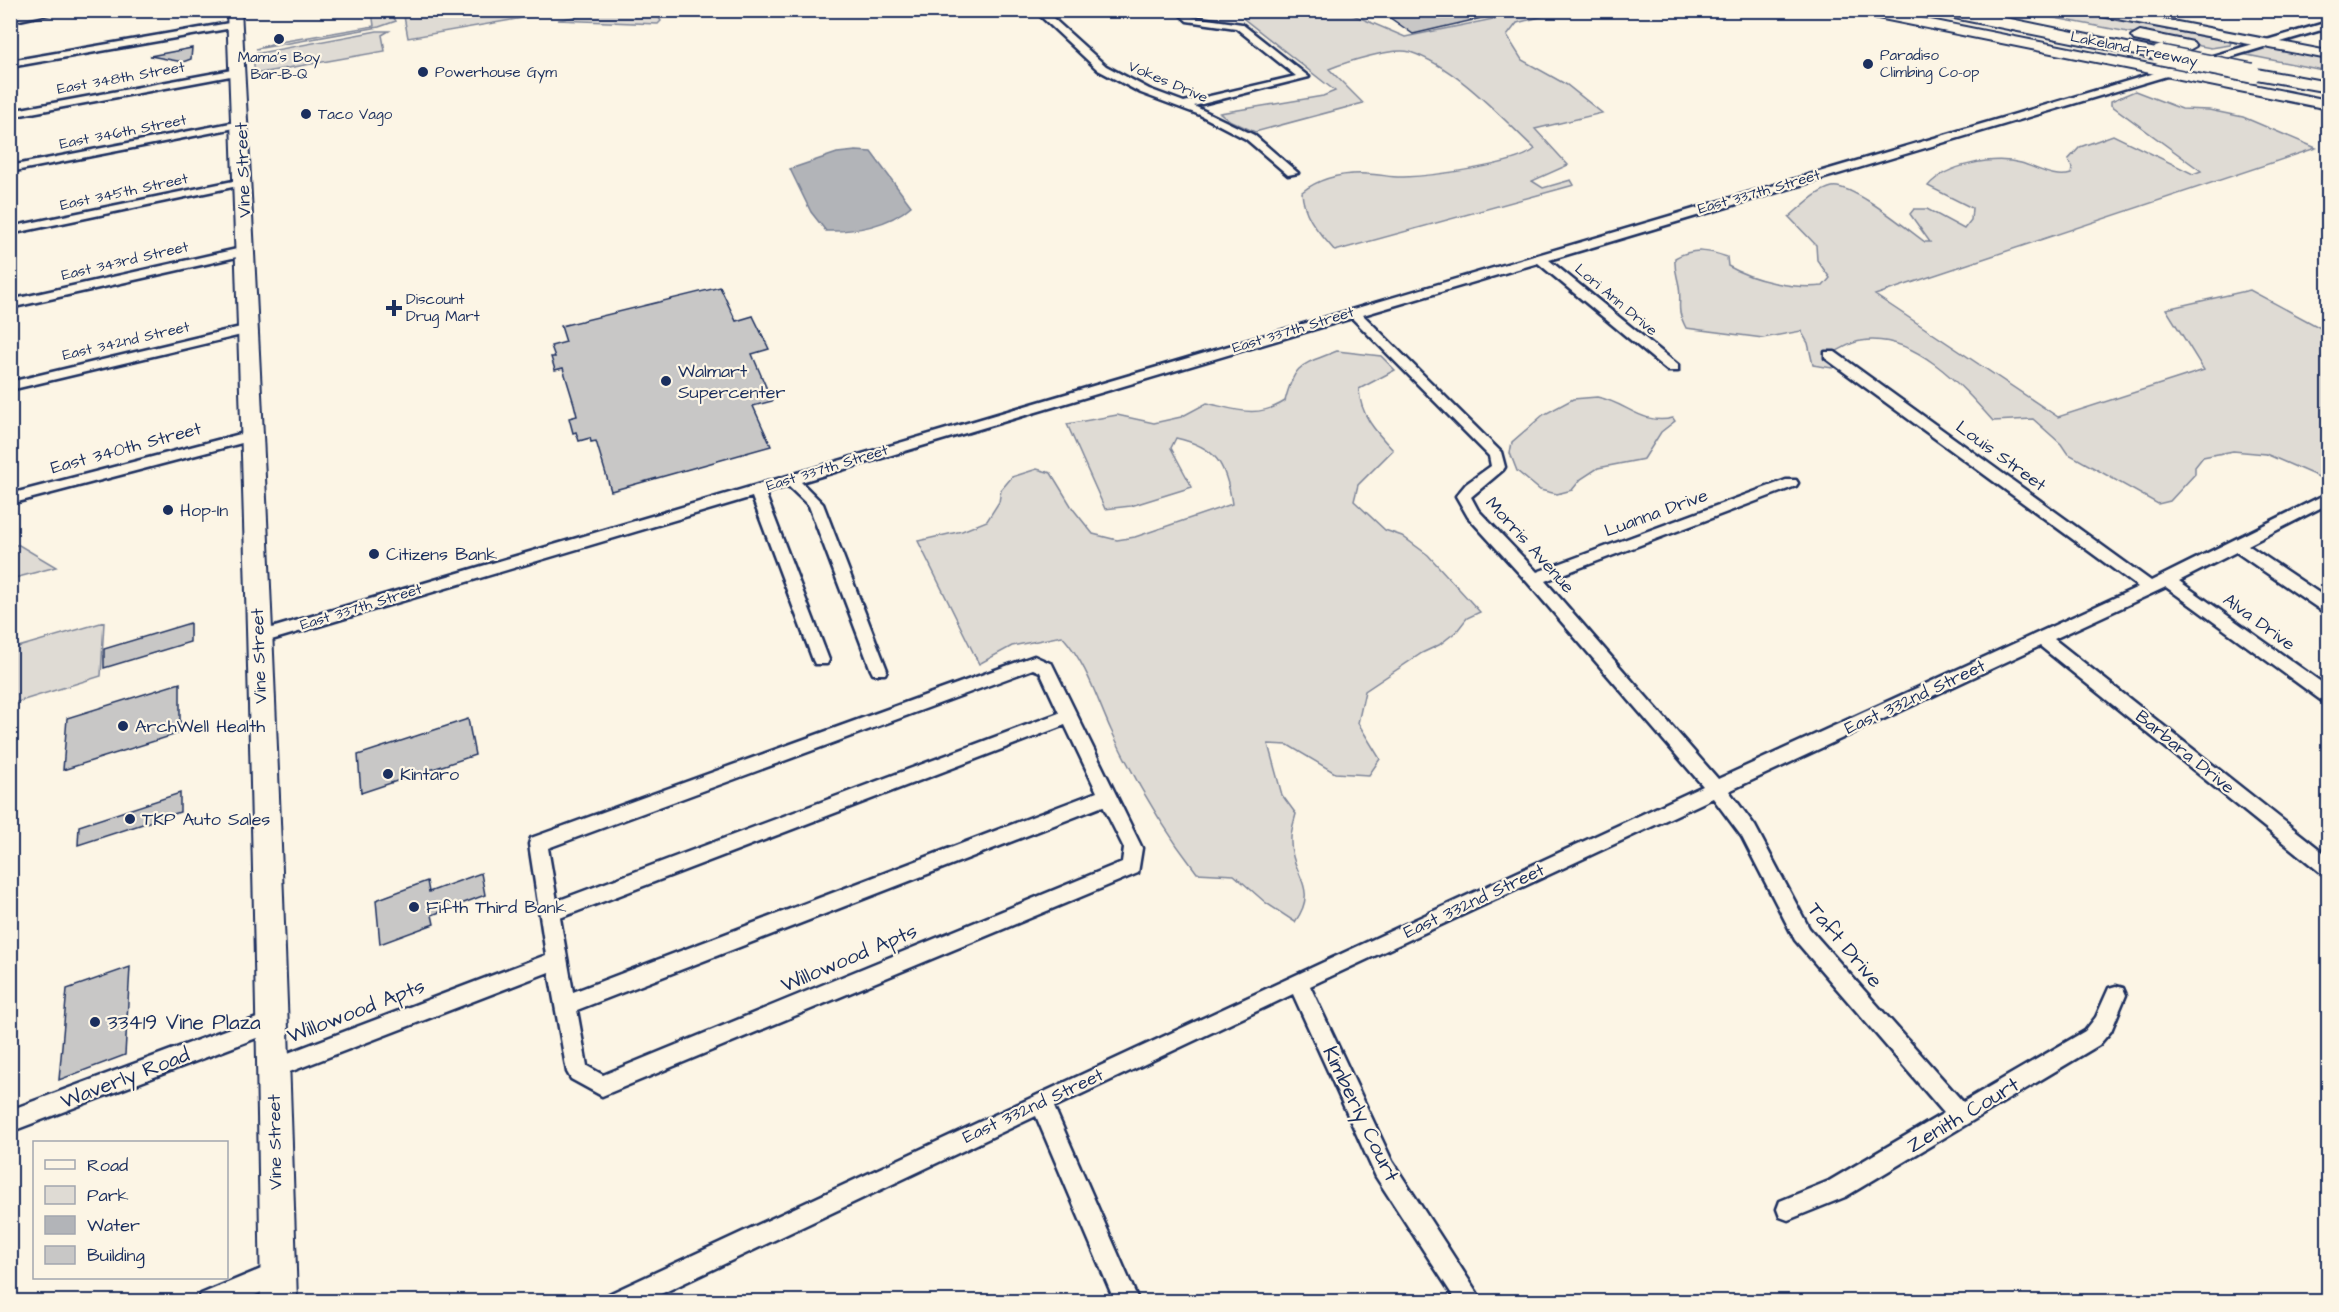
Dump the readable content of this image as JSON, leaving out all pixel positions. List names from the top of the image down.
{
  "streets": {
    "highway": ["Lakeland Freeway"],
    "main road": ["Vine Street"],
    "street": [
      "East 348th Street",
      "Vokes Drive",
      "East 346th Street",
      "East 345th Street",
      "East 337th Street",
      "East 343rd Street",
      "Lori Ann Drive",
      "East 342nd Street",
      "East 340th Street",
      "Louis Street",
      "Luanna Drive",
      "Morris Avenue",
      "Alva Drive",
      "East 332nd Street",
      "Barbara Drive",
      "Taft Drive",
      "Willowood Apts",
      "Waverly Road",
      "Kimberly Court",
      "Zenith Court"
    ]
  },
  "crossings": [
    ["Lakeland Freeway", "East 337th Street"],
    ["East 348th Street", "Vine Street"],
    ["East 346th Street", "Vine Street"],
    ["Vine Street", "East 345th Street"],
    ["Vine Street", "East 337th Street"],
    ["Vine Street", "East 343rd Street"],
    ["Vine Street", "East 342nd Street"],
    ["Vine Street", "East 340th Street"],
    ["Vine Street", "Willowood Apts"],
    ["Vine Street", "Waverly Road"],
    ["East 337th Street", "Lori Ann Drive"],
    ["East 337th Street", "Morris Avenue"],
    ["Louis Street", "Alva Drive"],
    ["Louis Street", "East 332nd Street"],
    ["Luanna Drive", "Morris Avenue"],
    ["Morris Avenue", "East 332nd Street"],
    ["Morris Avenue", "Taft Drive"],
    ["Alva Drive", "East 332nd Street"],
    ["East 332nd Street", "Barbara Drive"],
    ["East 332nd Street", "Taft Drive"],
    ["East 332nd Street", "Kimberly Court"],
    ["Taft Drive", "Zenith Court"]
  ],
  "places": {
    "other": [
      "Mama's Boy Bar-B-Q",
      "Paradiso Climbing Co-op",
      "Powerhouse Gym",
      "Taco Vago",
      "Walmart Supercenter",
      "Hop-In",
      "Citizens Bank",
      "ArchWell Health",
      "Kintaro",
      "TKP Auto Sales",
      "Fifth Third Bank",
      "33419 Vine Plaza"
    ],
    "health": ["Discount Drug Mart"]
  },
  "legend": [
    "Road",
    "Park",
    "Water",
    "Building"
  ]
}
